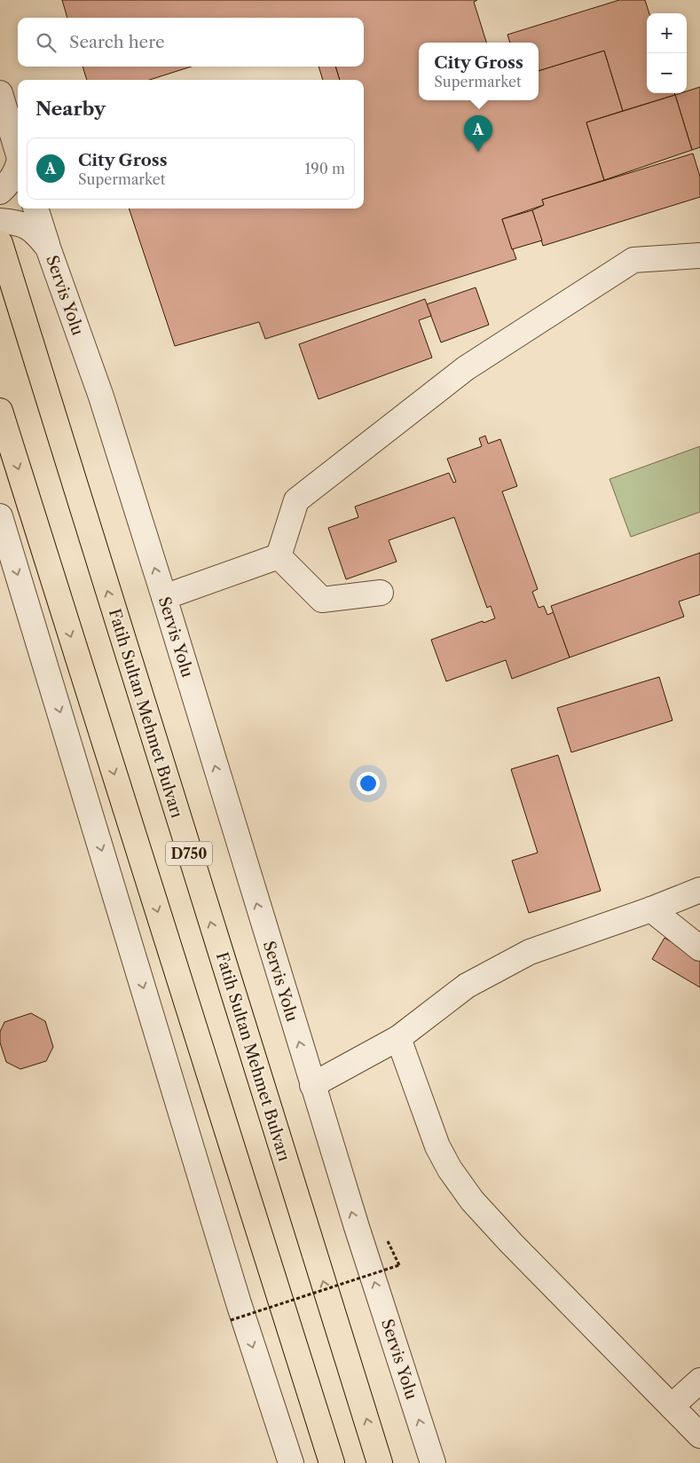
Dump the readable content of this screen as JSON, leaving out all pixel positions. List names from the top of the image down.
{
  "streets": {
    "highway": ["Fatih Sultan Mehmet Bulvarı", "D750"],
    "street": ["Servis Yolu"]
  },
  "page": {
    "map_buttons": ["+", "−"],
    "search": "Search here",
    "popup": ["City Gross", "Supermarket"],
    "heading": "Nearby",
    "pins": "A",
    "list": [
      {
        "mark": "A",
        "name": "City Gross",
        "note": "Supermarket",
        "value": "190 m"
      }
    ]
  }
}
